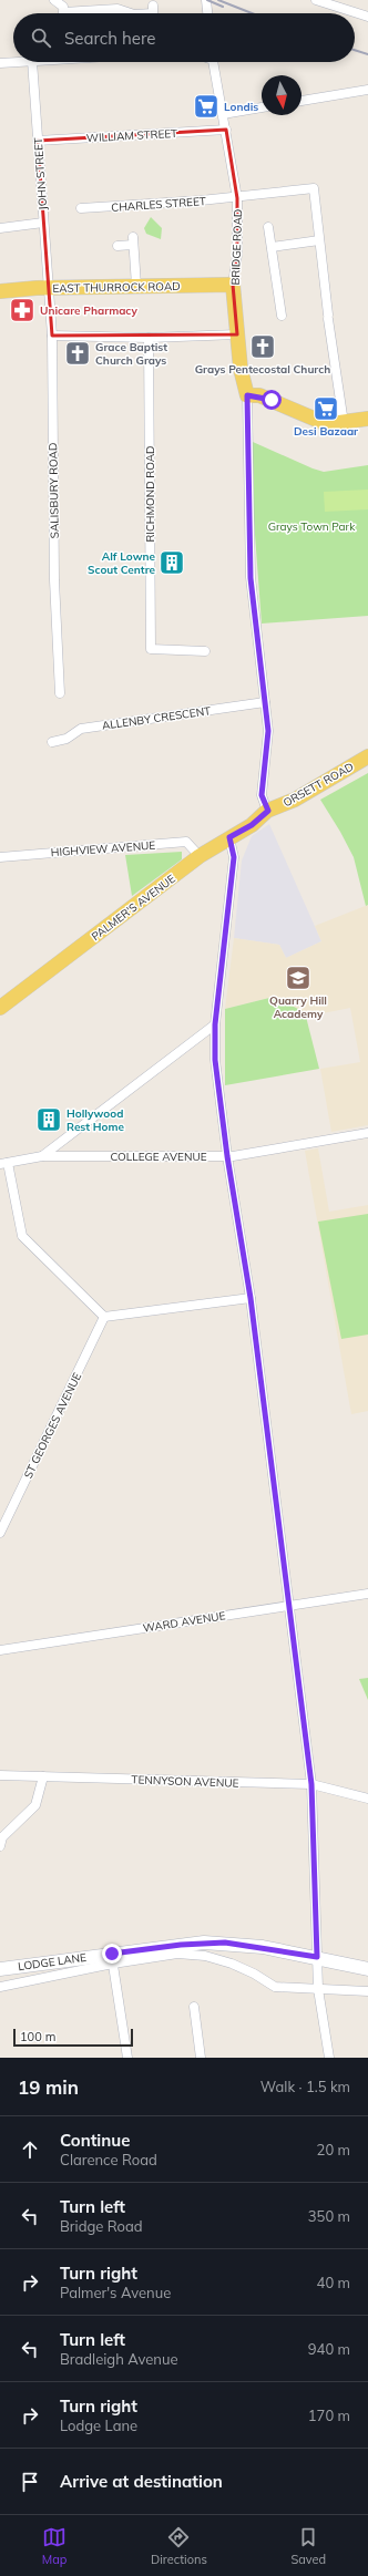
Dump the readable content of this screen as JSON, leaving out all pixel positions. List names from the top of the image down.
{
  "streets": {
    "main road": [
      "BRIDGE ROAD",
      "EAST THURROCK ROAD",
      "ORSETT ROAD",
      "PALMER'S AVENUE"
    ],
    "street": [
      "WILLIAM STREET",
      "JOHN STREET",
      "CHARLES STREET",
      "SALISBURY ROAD",
      "RICHMOND ROAD",
      "ALLENBY CRESCENT",
      "HIGHVIEW AVENUE",
      "COLLEGE AVENUE",
      "ST GEORGES AVENUE",
      "WARD AVENUE",
      "TENNYSON AVENUE",
      "LODGE LANE"
    ]
  },
  "crossings": [
    ["WILLIAM STREET", "JOHN STREET"],
    ["WILLIAM STREET", "BRIDGE ROAD"],
    ["JOHN STREET", "EAST THURROCK ROAD"],
    ["JOHN STREET", "SALISBURY ROAD"],
    ["CHARLES STREET", "BRIDGE ROAD"],
    ["BRIDGE ROAD", "EAST THURROCK ROAD"],
    ["BRIDGE ROAD", "ALLENBY CRESCENT"],
    ["BRIDGE ROAD", "ORSETT ROAD"],
    ["BRIDGE ROAD", "PALMER'S AVENUE"],
    ["EAST THURROCK ROAD", "SALISBURY ROAD"],
    ["ORSETT ROAD", "PALMER'S AVENUE"],
    ["HIGHVIEW AVENUE", "PALMER'S AVENUE"]
  ],
  "parks": ["Grays Town Park"],
  "places": {
    "supermarket": ["Londis", "Desi Bazaar"],
    "pharmacy": ["Unicare Pharmacy"],
    "church": ["Grays Pentecostal Church", "Grace Baptist Church Grays"],
    "building": ["Alf Lowne Scout Centre", "Hollywood Rest Home"],
    "school or university": ["Quarry Hill Academy"]
  },
  "scale_bar": "100 m",
  "north": "bottom",
  "page": {
    "search": "Search here",
    "scale": "100 m",
    "heading": ["19 min", "Walk · 1.5 km"],
    "list": [
      ["Continue", "Clarence Road", "20 m"],
      ["Turn left", "Bridge Road", "350 m"],
      ["Turn right", "Palmer's Avenue", "40 m"],
      ["Turn left", "Bradleigh Avenue", "940 m"],
      ["Turn right", "Lodge Lane", "170 m"],
      "Arrive at destination"
    ],
    "nav": ["Map", "Directions", "Saved"]
  }
}
